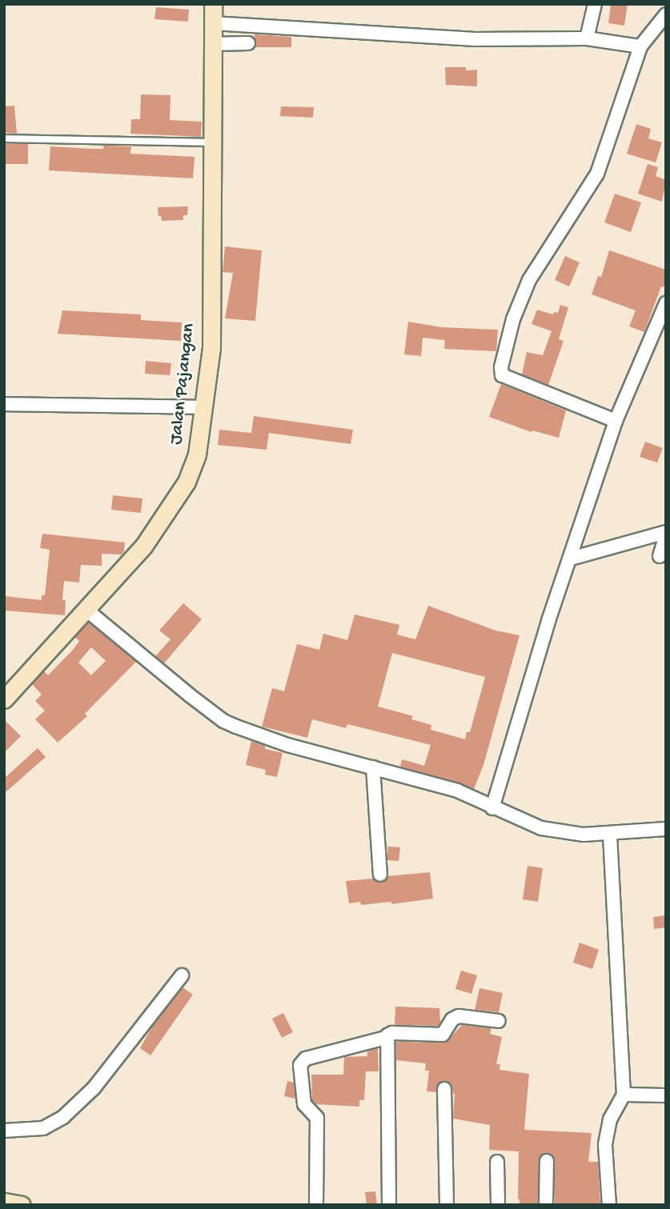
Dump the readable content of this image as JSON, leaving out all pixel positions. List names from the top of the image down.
{
  "streets": {
    "main road": ["Jalan Pajangan"]
  }
}
